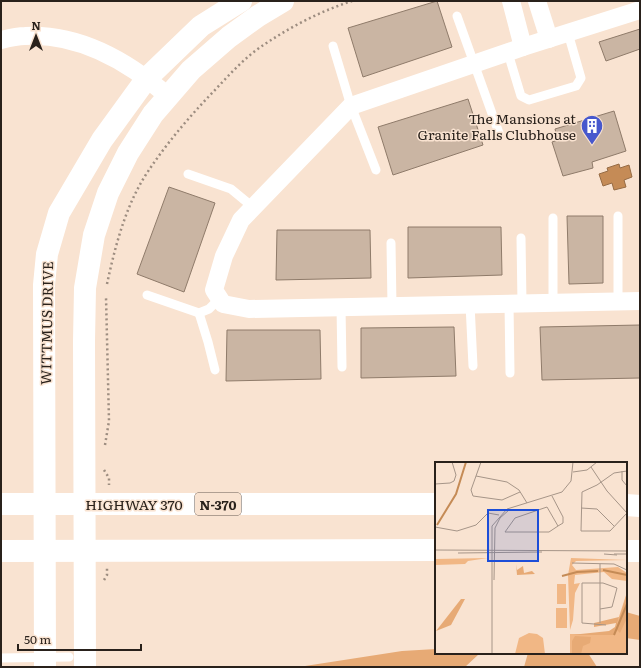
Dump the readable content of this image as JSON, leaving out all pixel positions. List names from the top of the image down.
{
  "streets": {
    "main road": ["WITTMUS DRIVE", "HIGHWAY 370", "N-370"]
  },
  "crossings": [
    ["WITTMUS DRIVE", "HIGHWAY 370"]
  ],
  "places": {
    "building": ["The Mansions at Granite Falls Clubhouse"]
  },
  "scale_bar": "50 m",
  "north": "top"
}
